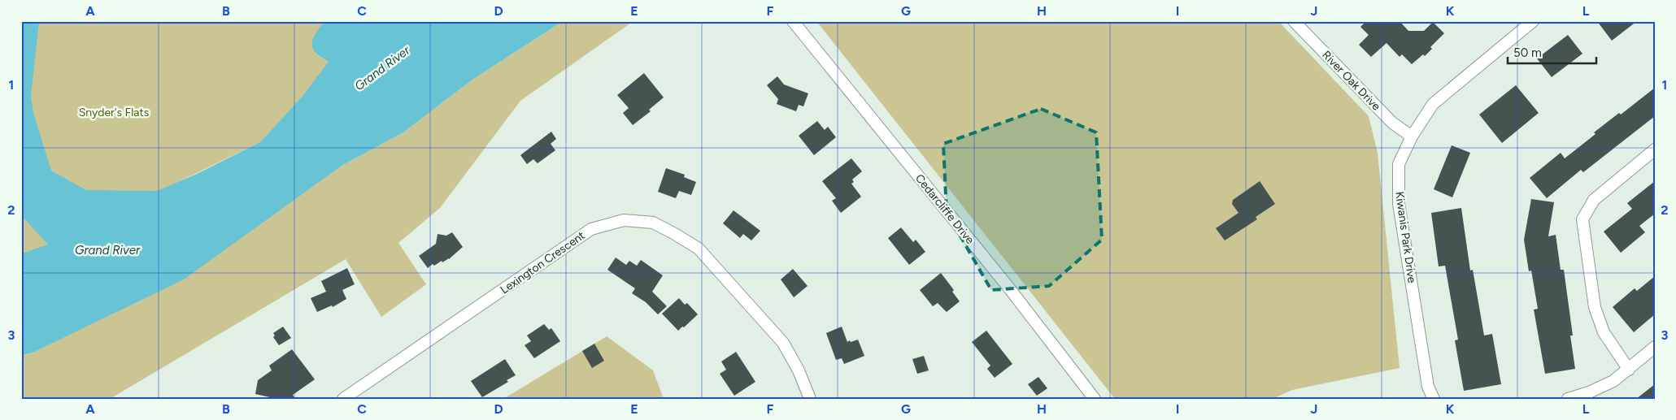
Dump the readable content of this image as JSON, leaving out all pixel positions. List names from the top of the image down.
{
  "streets": {
    "street": [
      "River Oak Drive",
      "Cedarcliffe Drive",
      "Kiwanis Park Drive",
      "Lexington Crescent"
    ]
  },
  "crossings": [
    ["River Oak Drive", "Kiwanis Park Drive"]
  ],
  "water": ["Grand River"],
  "parks": ["Snyder's Flats"],
  "scale_bar": "50 m",
  "grid": {
    "columns": [
      "A",
      "B",
      "C",
      "D",
      "E",
      "F",
      "G",
      "H",
      "I",
      "J",
      "K",
      "L"
    ],
    "rows": ["1", "2", "3"]
  }
}
